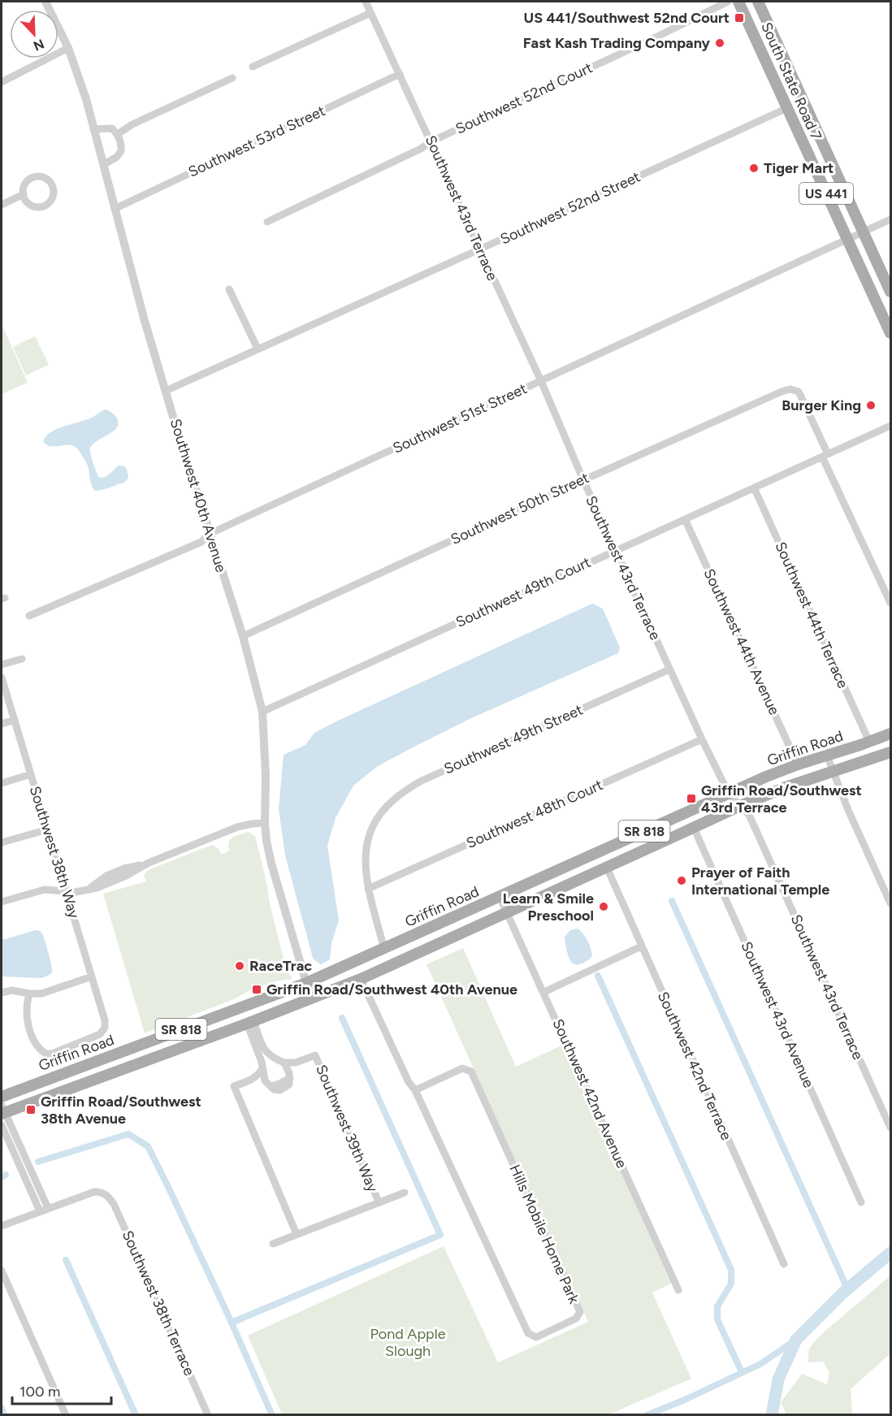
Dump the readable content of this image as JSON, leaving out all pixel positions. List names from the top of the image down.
{
  "streets": {
    "main road": [
      "South State Road 7",
      "US 441",
      "Griffin Road",
      "SR 818"
    ],
    "street": [
      "Southwest 52nd Court",
      "Southwest 53rd Street",
      "Southwest 43rd Terrace",
      "Southwest 52nd Street",
      "Southwest 51st Street",
      "Southwest 40th Avenue",
      "Southwest 50th Street",
      "Southwest 49th Court",
      "Southwest 44th Terrace",
      "Southwest 44th Avenue",
      "Southwest 49th Street",
      "Southwest 48th Court",
      "Southwest 38th Way",
      "Southwest 43rd Avenue",
      "Southwest 42nd Terrace",
      "Southwest 42nd Avenue",
      "Southwest 39th Way",
      "Hills Mobile Home Park",
      "Southwest 38th Terrace"
    ]
  },
  "crossings": [
    ["South State Road 7", "Southwest 52nd Street"],
    ["South State Road 7", "Southwest 51st Street"],
    ["Southwest 52nd Court", "Southwest 43rd Terrace"],
    ["Southwest 53rd Street", "Southwest 43rd Terrace"],
    ["Southwest 53rd Street", "Southwest 40th Avenue"],
    ["Southwest 43rd Terrace", "Southwest 52nd Street"],
    ["Southwest 43rd Terrace", "Southwest 51st Street"],
    ["Southwest 43rd Terrace", "Southwest 50th Street"],
    ["Southwest 43rd Terrace", "Southwest 49th Court"],
    ["Southwest 43rd Terrace", "Southwest 49th Street"],
    ["Southwest 43rd Terrace", "Griffin Road"],
    ["Southwest 43rd Terrace", "Southwest 48th Court"],
    ["Southwest 52nd Street", "Southwest 40th Avenue"],
    ["Southwest 51st Street", "Southwest 40th Avenue"],
    ["Southwest 40th Avenue", "Southwest 50th Street"],
    ["Southwest 40th Avenue", "Southwest 49th Court"],
    ["Southwest 40th Avenue", "Griffin Road"],
    ["Southwest 50th Street", "Southwest 49th Court"],
    ["Southwest 49th Court", "Southwest 44th Terrace"],
    ["Southwest 49th Court", "Southwest 44th Avenue"],
    ["Southwest 44th Terrace", "Griffin Road"],
    ["Southwest 44th Avenue", "Griffin Road"],
    ["Southwest 49th Street", "Southwest 48th Court"],
    ["Griffin Road", "Southwest 43rd Avenue"],
    ["Griffin Road", "Southwest 42nd Terrace"],
    ["Griffin Road", "Southwest 42nd Avenue"],
    ["Griffin Road", "Hills Mobile Home Park"]
  ],
  "parks": ["Pond Apple Slough"],
  "places": {
    "transit": [
      "US 441/Southwest 52nd Court",
      "Griffin Road/Southwest 43rd Terrace",
      "Griffin Road/Southwest 40th Avenue",
      "Griffin Road/Southwest 38th Avenue"
    ],
    "other": [
      "Fast Kash Trading Company",
      "Tiger Mart",
      "Burger King",
      "Prayer of Faith International Temple",
      "Learn & Smile Preschool",
      "RaceTrac"
    ]
  },
  "scale_bar": "100 m",
  "north": "bottom right"
}
